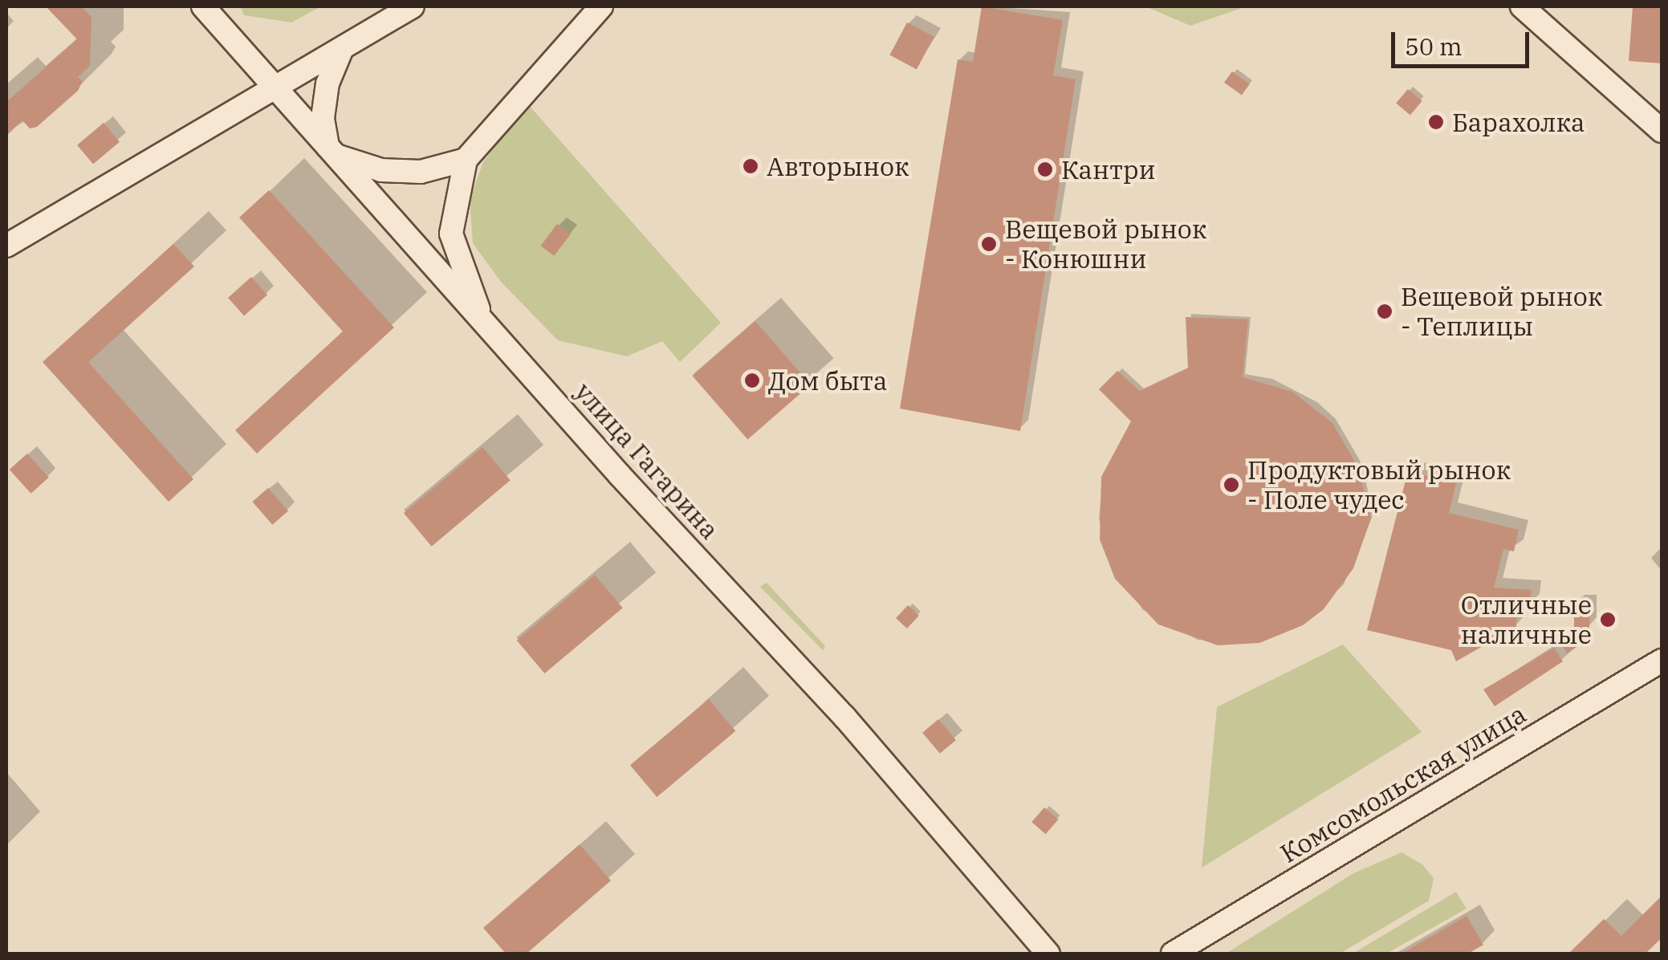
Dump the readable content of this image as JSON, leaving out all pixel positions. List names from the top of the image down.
{
  "streets": {
    "main road": ["улица Гагарина", "Комсомольская улица"]
  },
  "places": [
    "Барахолка",
    "Авторынок",
    "Кантри",
    "Вещевой рынок - Конюшни",
    "Вещевой рынок - Теплицы",
    "Дом быта",
    "Продуктовый рынок - Поле чудес",
    "Отличные наличные"
  ],
  "scale_bar": "50 m"
}
